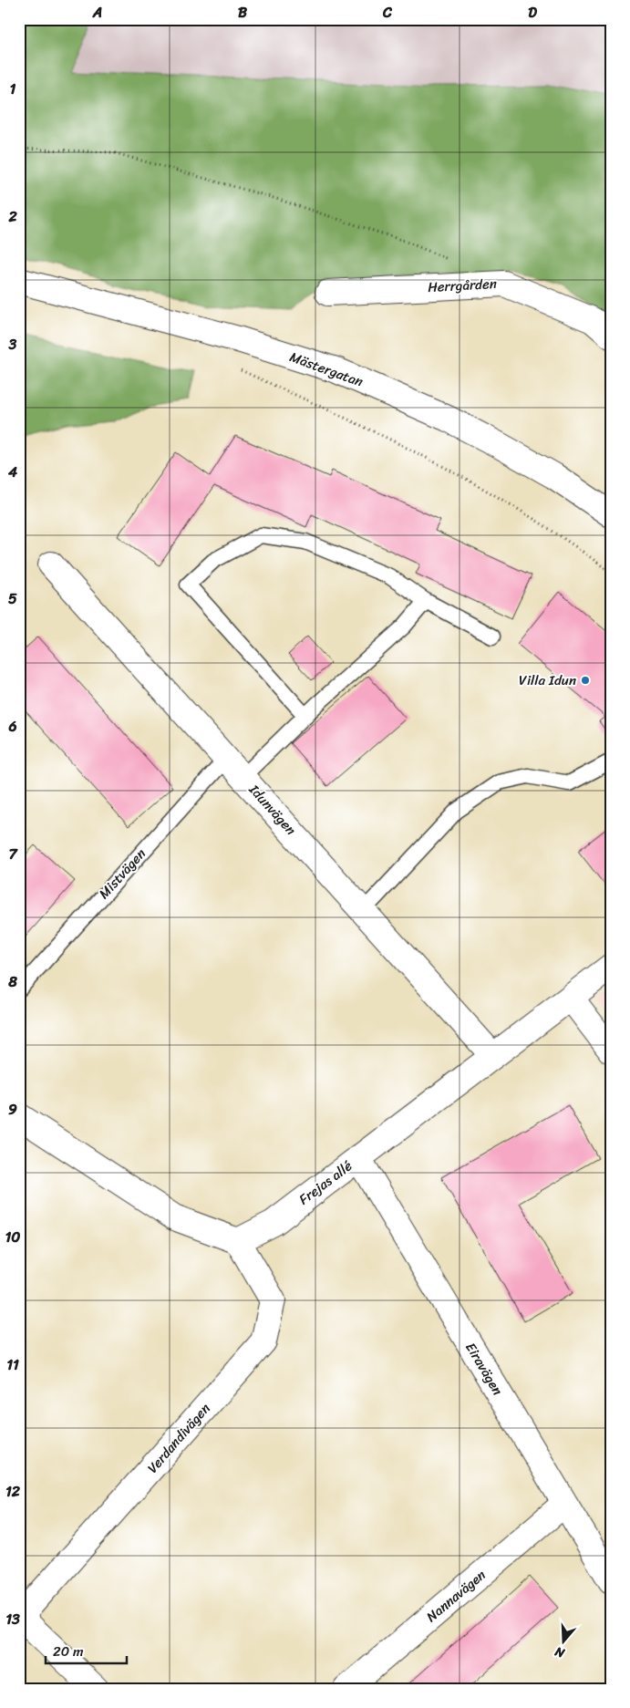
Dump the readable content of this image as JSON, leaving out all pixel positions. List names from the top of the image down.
{
  "streets": {
    "street": [
      "Herrgården",
      "Mästergatan",
      "Idunvägen",
      "Frejas allé",
      "Eiravägen",
      "Verdandivägen",
      "Nannavägen"
    ],
    "lane": ["Mistvägen"]
  },
  "crossings": [
    ["Idunvägen", "Mistvägen"],
    ["Idunvägen", "Frejas allé"],
    ["Frejas allé", "Eiravägen"],
    ["Frejas allé", "Verdandivägen"],
    ["Eiravägen", "Nannavägen"]
  ],
  "places": ["Villa Idun"],
  "scale_bar": "20 m",
  "north": "bottom",
  "grid": {
    "columns": [
      "A",
      "B",
      "C",
      "D"
    ],
    "rows": [
      "1",
      "2",
      "3",
      "4",
      "5",
      "6",
      "7",
      "8",
      "9",
      "10",
      "11",
      "12",
      "13"
    ]
  }
}
